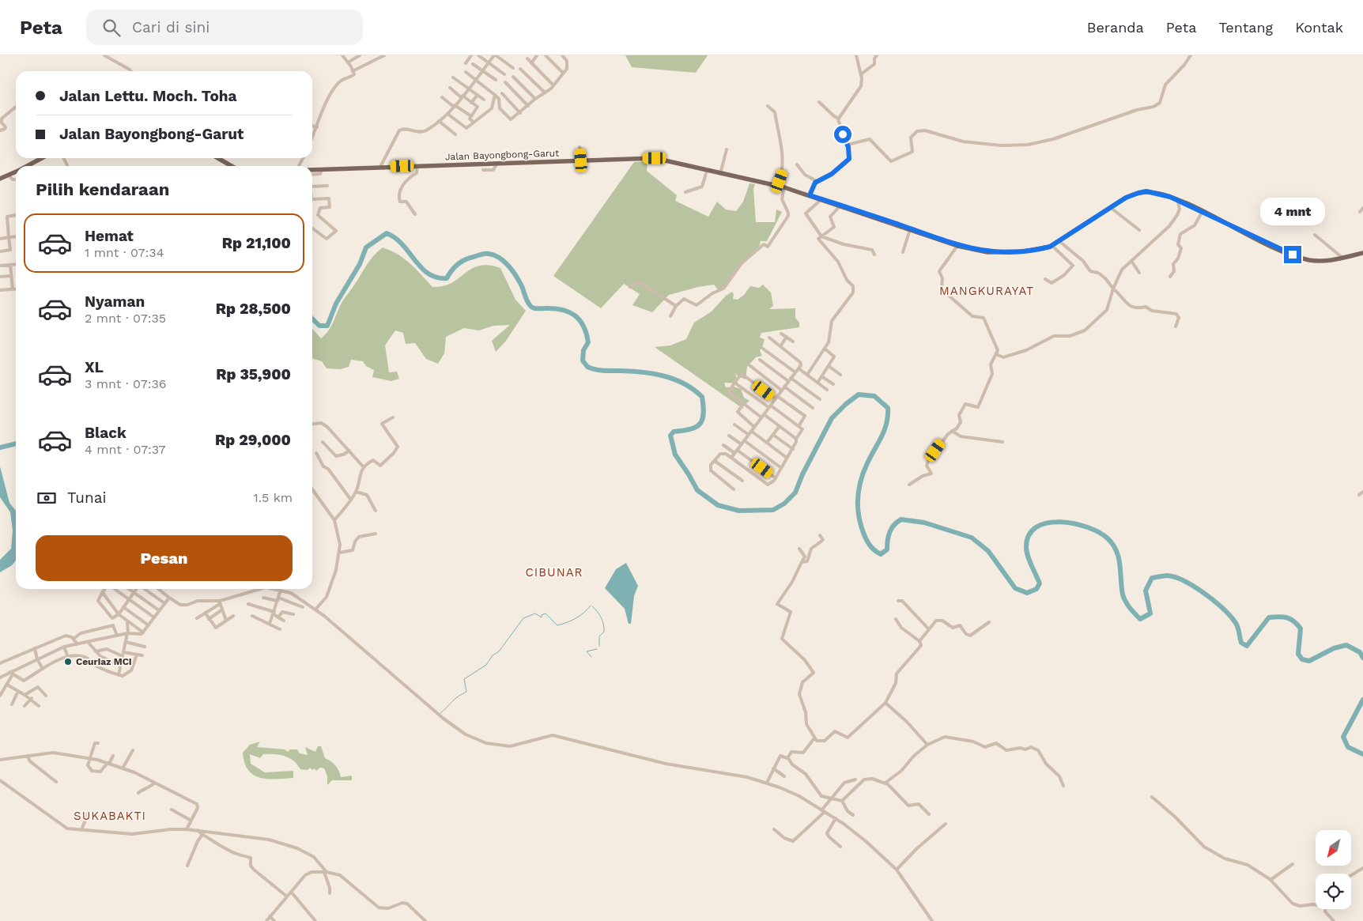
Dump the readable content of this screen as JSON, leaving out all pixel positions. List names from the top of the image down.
{
  "streets": {
    "main road": ["Jalan Bayongbong-Garut"]
  },
  "districts": ["MANGKURAYAT", "CIBUNAR", "SUKABAKTI"],
  "places": ["Ceuriaz MCI"],
  "north": "bottom left",
  "page": {
    "header": "Peta",
    "search": "Cari di sini",
    "nav": [
      "Beranda",
      "Peta",
      "Tentang",
      "Kontak"
    ],
    "banner": ["Jalan Lettu. Moch. Toha", "Jalan Bayongbong-Garut"],
    "heading": "Pilih kendaraan",
    "bubble": "4 mnt",
    "list": [
      {
        "name": "Hemat",
        "note": "1 mnt · 07:34",
        "value": "Rp 21,100"
      },
      {
        "name": "Nyaman",
        "note": "2 mnt · 07:35",
        "value": "Rp 28,500"
      },
      {
        "name": "XL",
        "note": "3 mnt · 07:36",
        "value": "Rp 35,900"
      },
      {
        "name": "Black",
        "note": "4 mnt · 07:37",
        "value": "Rp 29,000"
      }
    ],
    "pay": ["Tunai", "1.5 km"],
    "buttons": "Pesan"
  }
}
